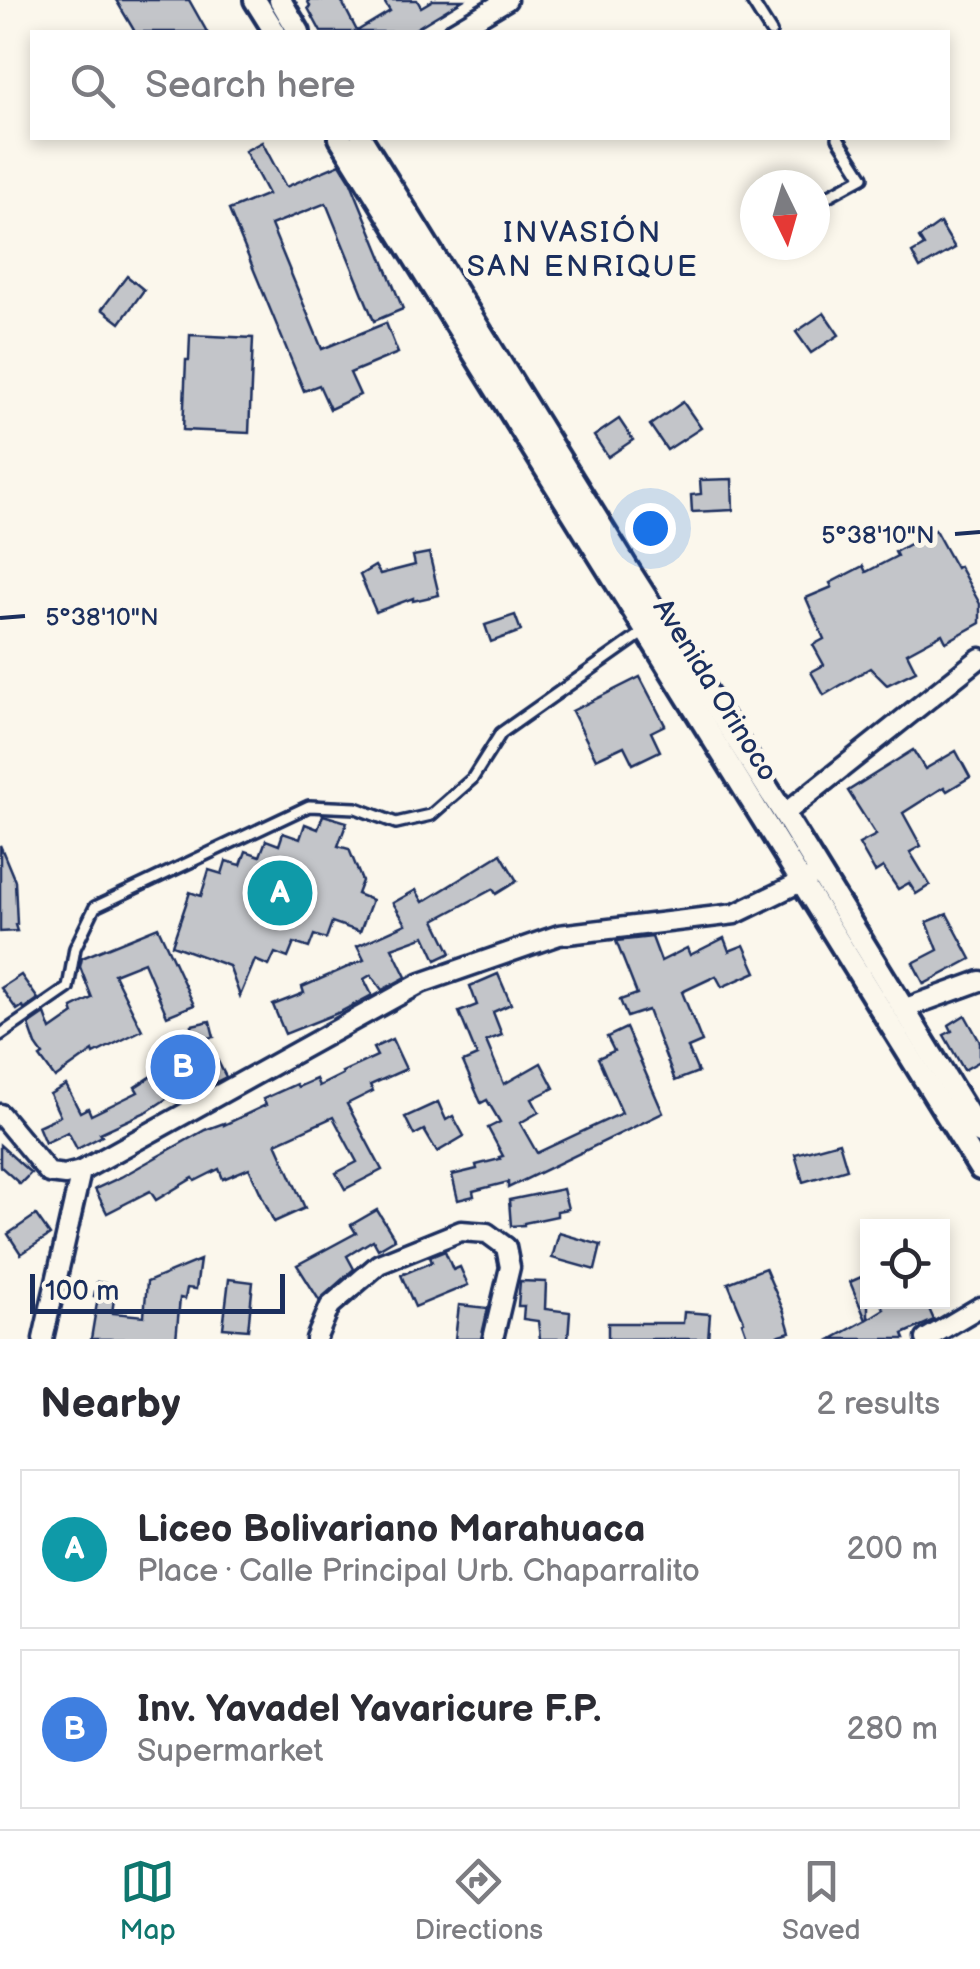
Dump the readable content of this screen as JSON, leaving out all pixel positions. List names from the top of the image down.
{
  "streets": {
    "street": ["Avenida Orinoco"]
  },
  "districts": ["INVASIÓN SAN ENRIQUE"],
  "scale_bar": "100 m",
  "north": "bottom",
  "page": {
    "search": "Search here",
    "pins": ["A", "B"],
    "scale": "100 m",
    "heading": ["Nearby", "2 results"],
    "list": [
      {
        "mark": "A",
        "name": "Liceo Bolivariano Marahuaca",
        "note": "Place · Calle Principal Urb. Chaparralito",
        "value": "200 m"
      },
      {
        "mark": "B",
        "name": "Inv. Yavadel Yavaricure F.P.",
        "note": "Supermarket",
        "value": "280 m"
      }
    ],
    "nav": ["Map", "Directions", "Saved"]
  },
  "coordinates": ["5°38'10\"N"]
}
